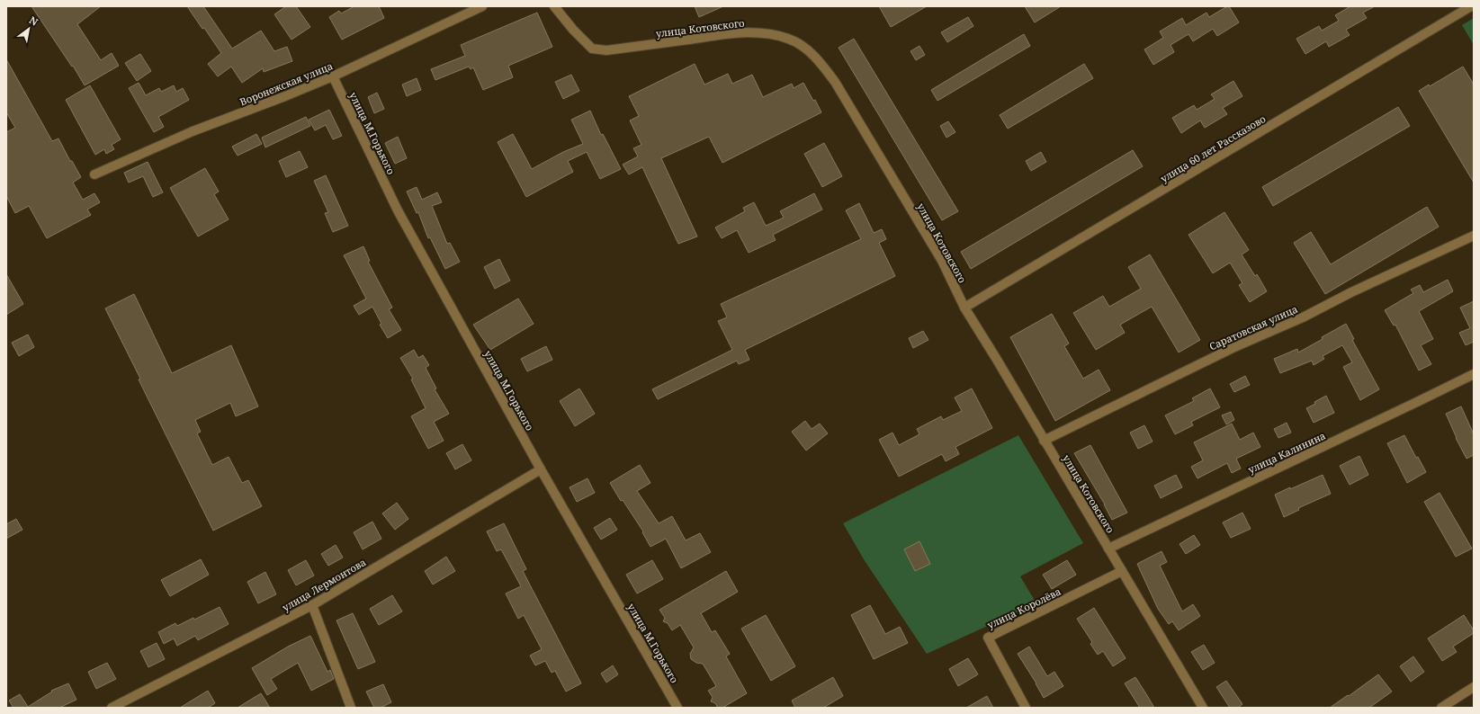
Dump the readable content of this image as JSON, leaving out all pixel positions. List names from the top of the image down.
{
  "streets": {
    "street": [
      "улица Котовского",
      "Воронежская улица",
      "улица М.Горького",
      "улица 60 лет Рассказово",
      "Саратовская улица",
      "улица Калинина",
      "улица Лермонтова",
      "улица Королёва"
    ]
  },
  "crossings": [
    ["улица Котовского", "улица 60 лет Рассказово"],
    ["улица Котовского", "Саратовская улица"],
    ["улица Котовского", "улица Калинина"],
    ["улица Котовского", "улица Королёва"],
    ["Воронежская улица", "улица М.Горького"],
    ["улица М.Горького", "улица Лермонтова"]
  ],
  "north": "top right"
}
